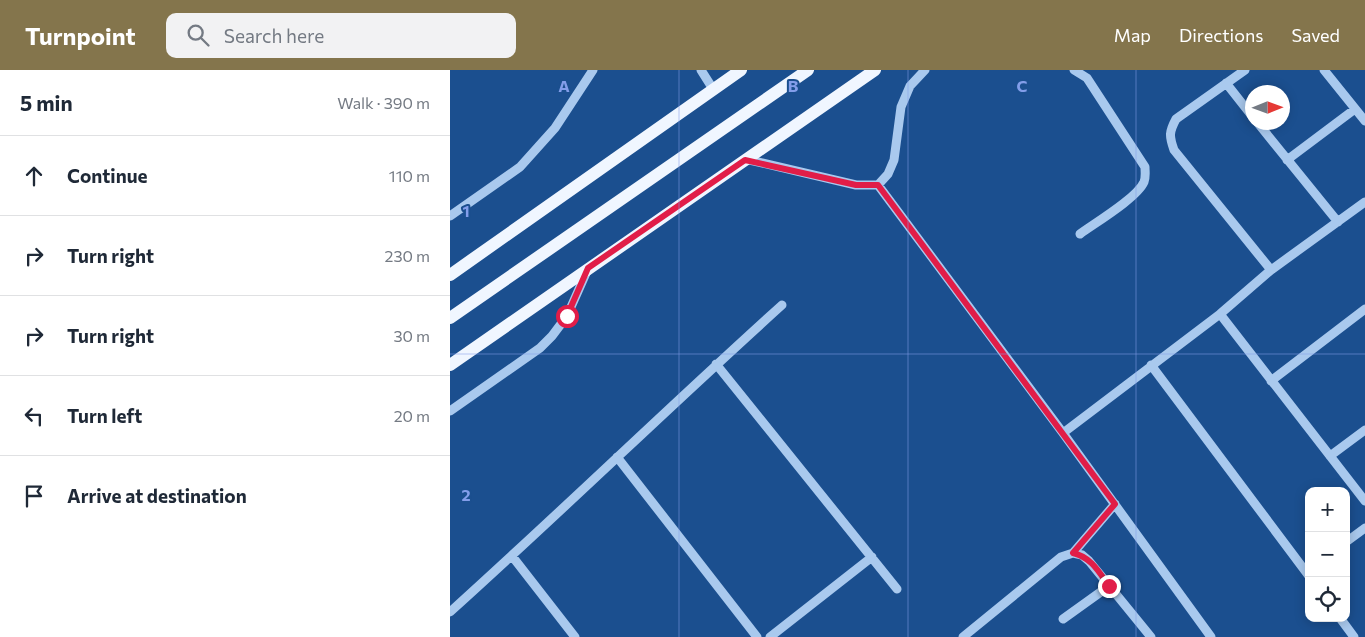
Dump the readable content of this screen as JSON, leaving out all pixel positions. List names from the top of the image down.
{
  "north": "right",
  "page": {
    "header": "Turnpoint",
    "search": "Search here",
    "nav": ["Map", "Directions", "Saved"],
    "heading": ["5 min", "Walk · 390 m"],
    "list": [
      ["Continue", "110 m"],
      ["Turn right", "230 m"],
      ["Turn right", "30 m"],
      ["Turn left", "20 m"],
      "Arrive at destination"
    ],
    "map_buttons": ["+", "−"]
  },
  "grid": {
    "columns": ["A", "B", "C"],
    "rows": ["1", "2"]
  }
}
